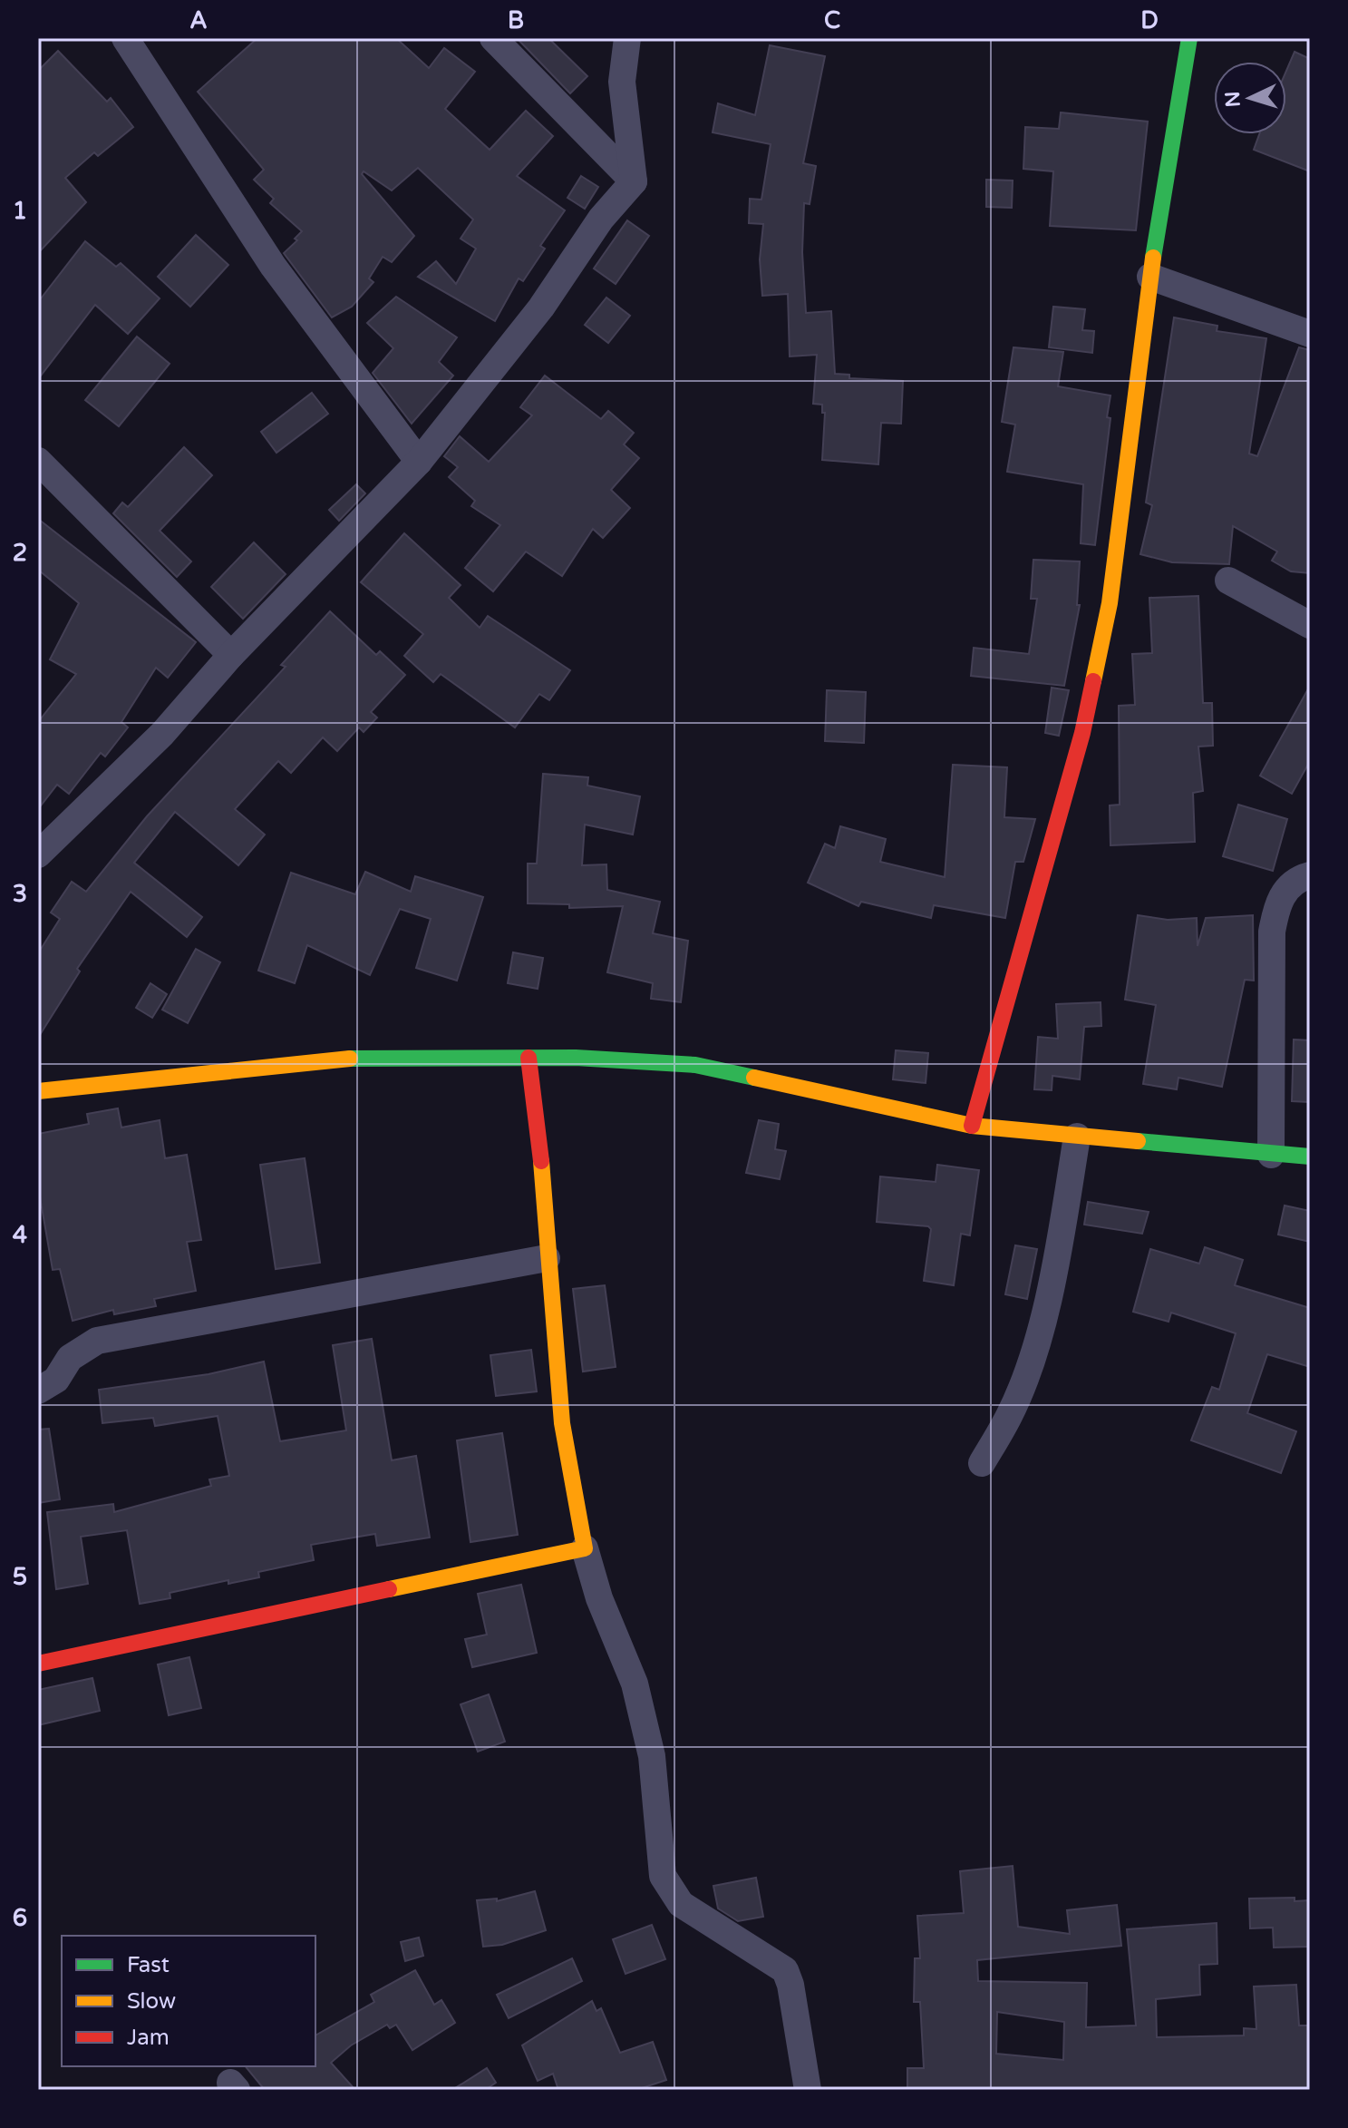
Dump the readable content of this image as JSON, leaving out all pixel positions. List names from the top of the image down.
{
  "legend": ["Fast", "Slow", "Jam"],
  "north": "left",
  "grid": {
    "columns": [
      "A",
      "B",
      "C",
      "D"
    ],
    "rows": [
      "1",
      "2",
      "3",
      "4",
      "5",
      "6"
    ]
  }
}
